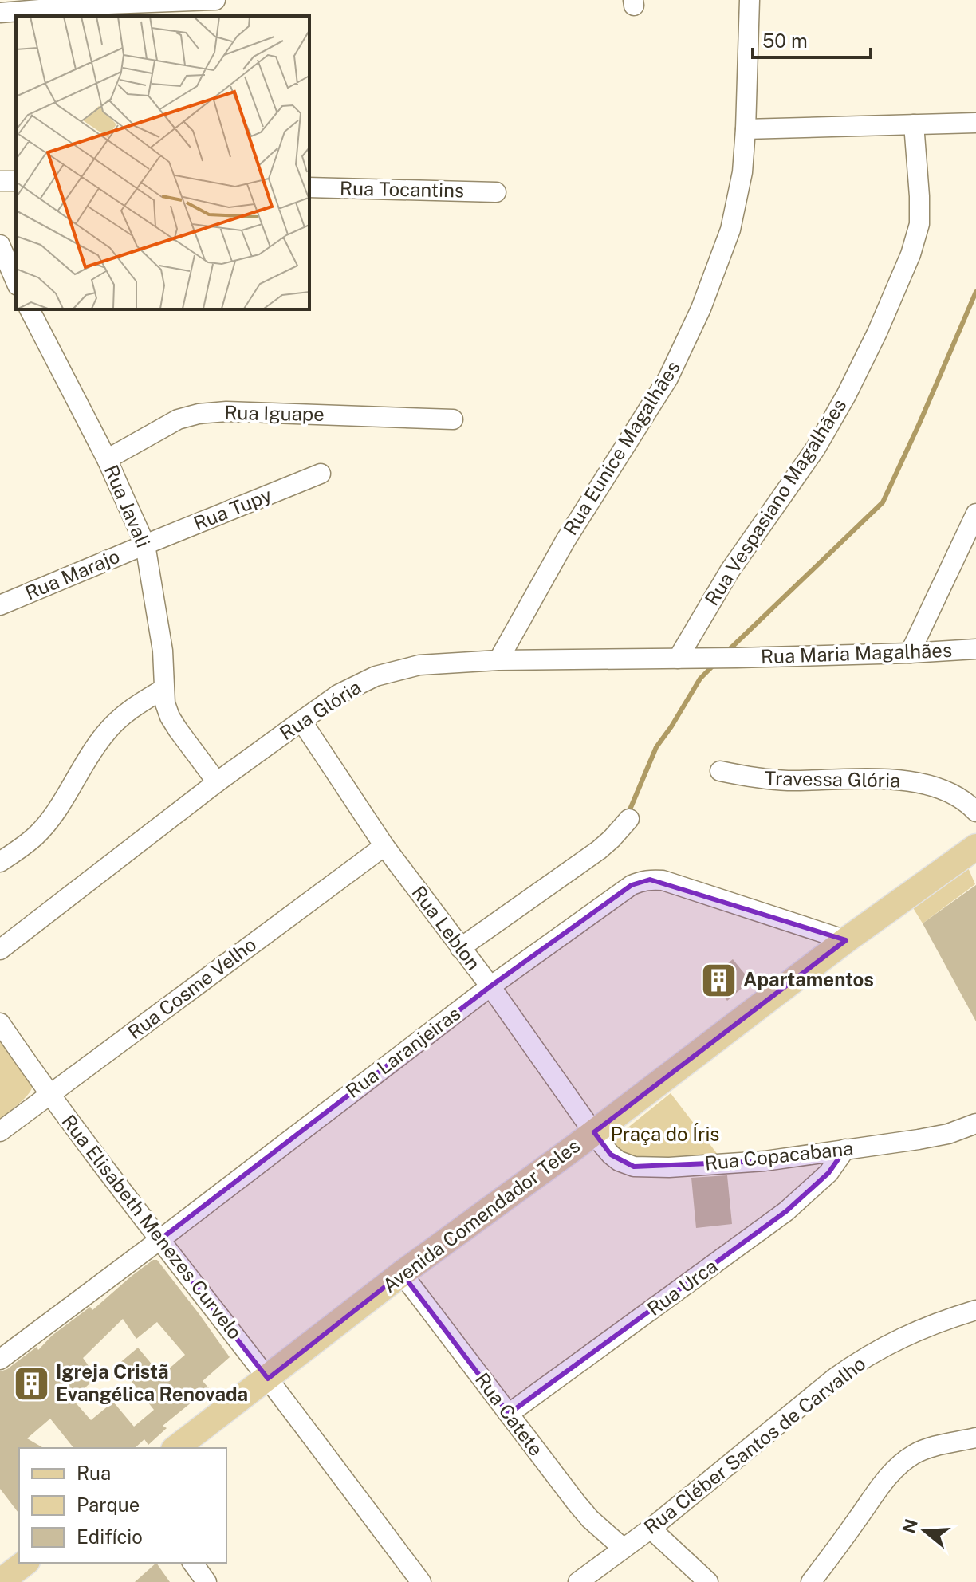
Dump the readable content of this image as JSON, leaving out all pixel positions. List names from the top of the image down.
{
  "streets": {
    "main road": ["Avenida Comendador Teles"],
    "street": [
      "Rua Tocantins",
      "Rua Iguape",
      "Rua Eunice Magalhães",
      "Rua Vespasiano Magalhães",
      "Rua Javali",
      "Rua Tupy",
      "Rua Marajo",
      "Rua Maria Magalhães",
      "Rua Glória",
      "Travessa Glória",
      "Rua Leblon",
      "Rua Cosme Velho",
      "Rua Laranjeiras",
      "Rua Copacabana",
      "Rua Elisabeth Menezes Curvelo",
      "Rua Urca",
      "Rua Catete",
      "Rua Cléber Santos de Carvalho"
    ]
  },
  "crossings": [
    ["Rua Iguape", "Rua Javali"],
    ["Rua Eunice Magalhães", "Rua Glória"],
    ["Rua Vespasiano Magalhães", "Rua Glória"],
    ["Rua Javali", "Rua Tupy"],
    ["Rua Javali", "Rua Marajo"],
    ["Rua Javali", "Rua Glória"],
    ["Rua Tupy", "Rua Marajo"],
    ["Rua Maria Magalhães", "Rua Glória"],
    ["Rua Glória", "Rua Leblon"],
    ["Rua Leblon", "Rua Cosme Velho"],
    ["Rua Leblon", "Rua Laranjeiras"],
    ["Rua Leblon", "Rua Copacabana"],
    ["Rua Leblon", "Avenida Comendador Teles"],
    ["Rua Cosme Velho", "Rua Elisabeth Menezes Curvelo"],
    ["Rua Laranjeiras", "Avenida Comendador Teles"],
    ["Rua Laranjeiras", "Rua Elisabeth Menezes Curvelo"],
    ["Rua Copacabana", "Avenida Comendador Teles"],
    ["Rua Copacabana", "Rua Urca"],
    ["Avenida Comendador Teles", "Rua Elisabeth Menezes Curvelo"],
    ["Avenida Comendador Teles", "Rua Catete"],
    ["Rua Urca", "Rua Catete"],
    ["Rua Catete", "Rua Cléber Santos de Carvalho"]
  ],
  "parks": ["Praça do Íris"],
  "places": {
    "building": ["Apartamentos", "Igreja Cristã Evangélica Renovada"]
  },
  "legend": ["Rua", "Parque", "Edifício"],
  "scale_bar": "50 m",
  "north": "left"
}
